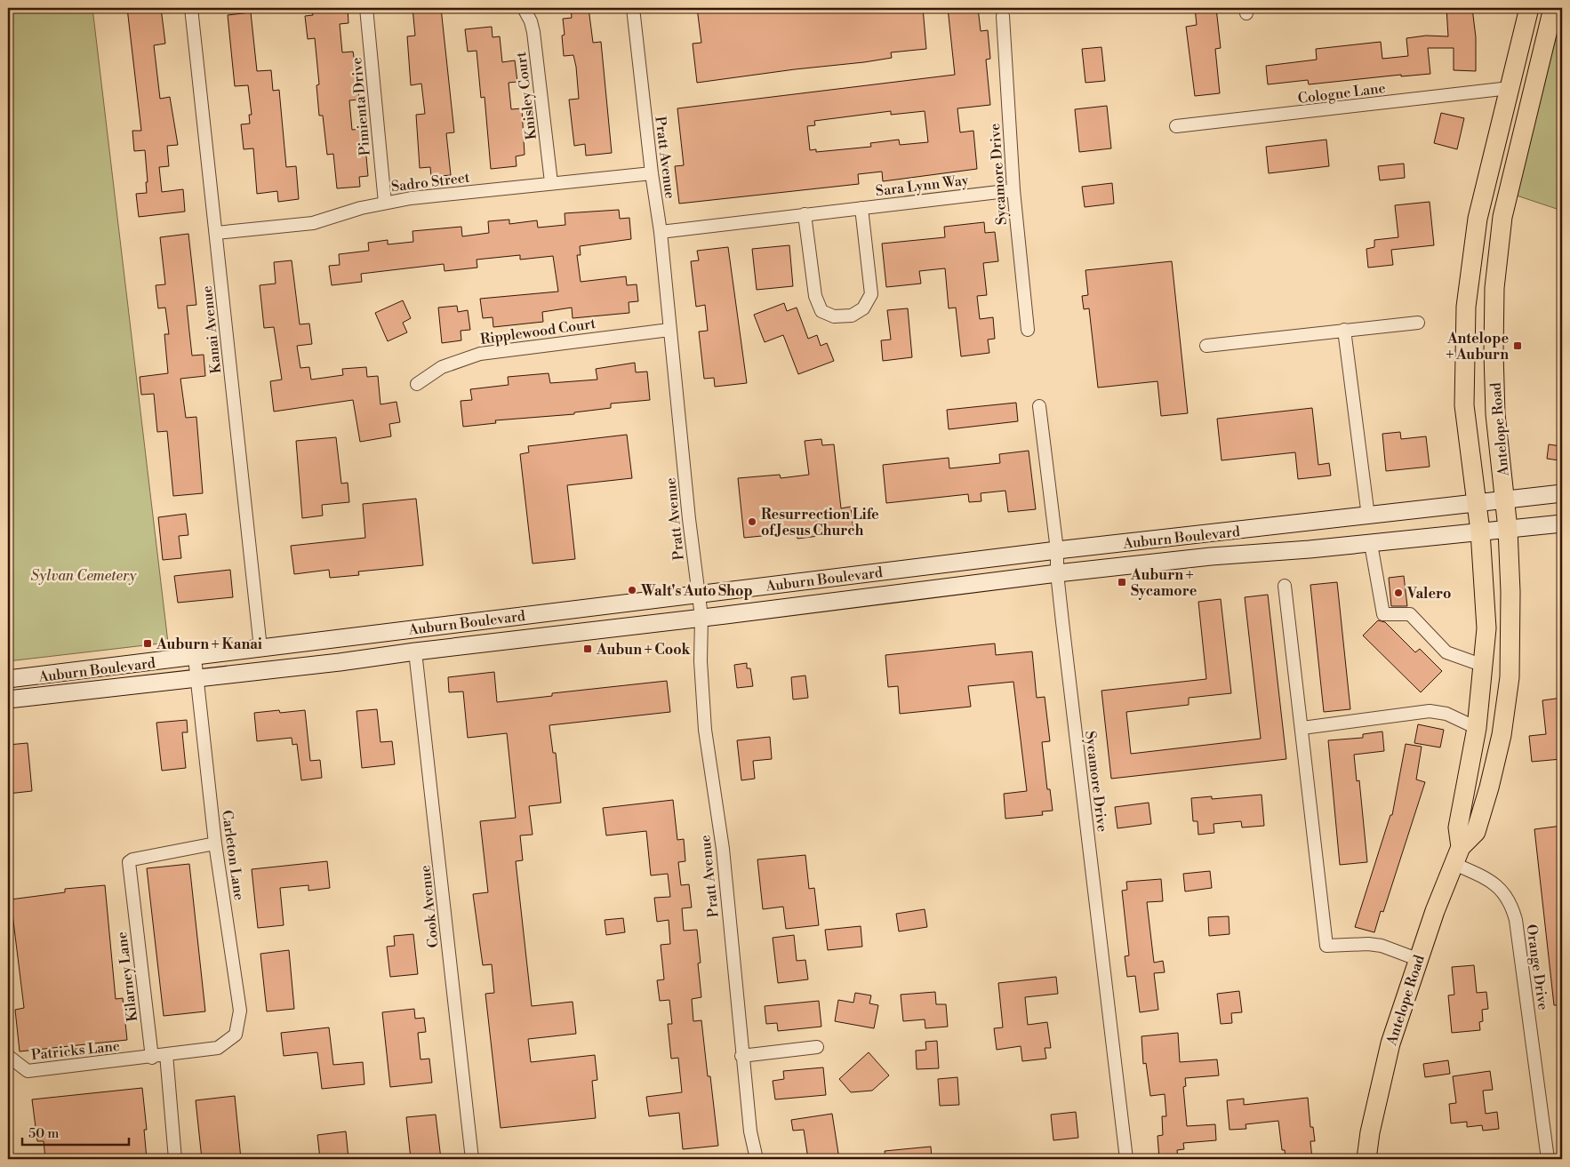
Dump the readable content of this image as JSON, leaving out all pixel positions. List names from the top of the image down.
{
  "streets": {
    "main road": ["Antelope Road", "Auburn Boulevard"],
    "street": [
      "Cologne Lane",
      "Knisley Court",
      "Pimienta Drive",
      "Pratt Avenue",
      "Sycamore Drive",
      "Sadro Street",
      "Sara Lynn Way",
      "Kanai Avenue",
      "Ripplewood Court",
      "Carleton Lane",
      "Cook Avenue",
      "Orange Drive",
      "Kilarney Lane",
      "Patricks Lane"
    ]
  },
  "crossings": [
    ["Cologne Lane", "Antelope Road"],
    ["Knisley Court", "Sadro Street"],
    ["Pimienta Drive", "Sadro Street"],
    ["Pratt Avenue", "Sadro Street"],
    ["Pratt Avenue", "Sara Lynn Way"],
    ["Pratt Avenue", "Ripplewood Court"],
    ["Pratt Avenue", "Auburn Boulevard"],
    ["Sycamore Drive", "Sara Lynn Way"],
    ["Sycamore Drive", "Auburn Boulevard"],
    ["Sadro Street", "Kanai Avenue"],
    ["Kanai Avenue", "Auburn Boulevard"],
    ["Antelope Road", "Auburn Boulevard"],
    ["Antelope Road", "Orange Drive"],
    ["Auburn Boulevard", "Carleton Lane"],
    ["Auburn Boulevard", "Cook Avenue"],
    ["Carleton Lane", "Kilarney Lane"],
    ["Kilarney Lane", "Patricks Lane"]
  ],
  "parks": ["Sylvan Cemetery"],
  "places": {
    "transit": [
      "Antelope + Auburn",
      "Auburn + Sycamore",
      "Auburn + Kanai",
      "Aubun + Cook"
    ],
    "other": ["Resurrection Life of Jesus Church", "Walt's Auto Shop", "Valero"]
  },
  "scale_bar": "50 m"
}
